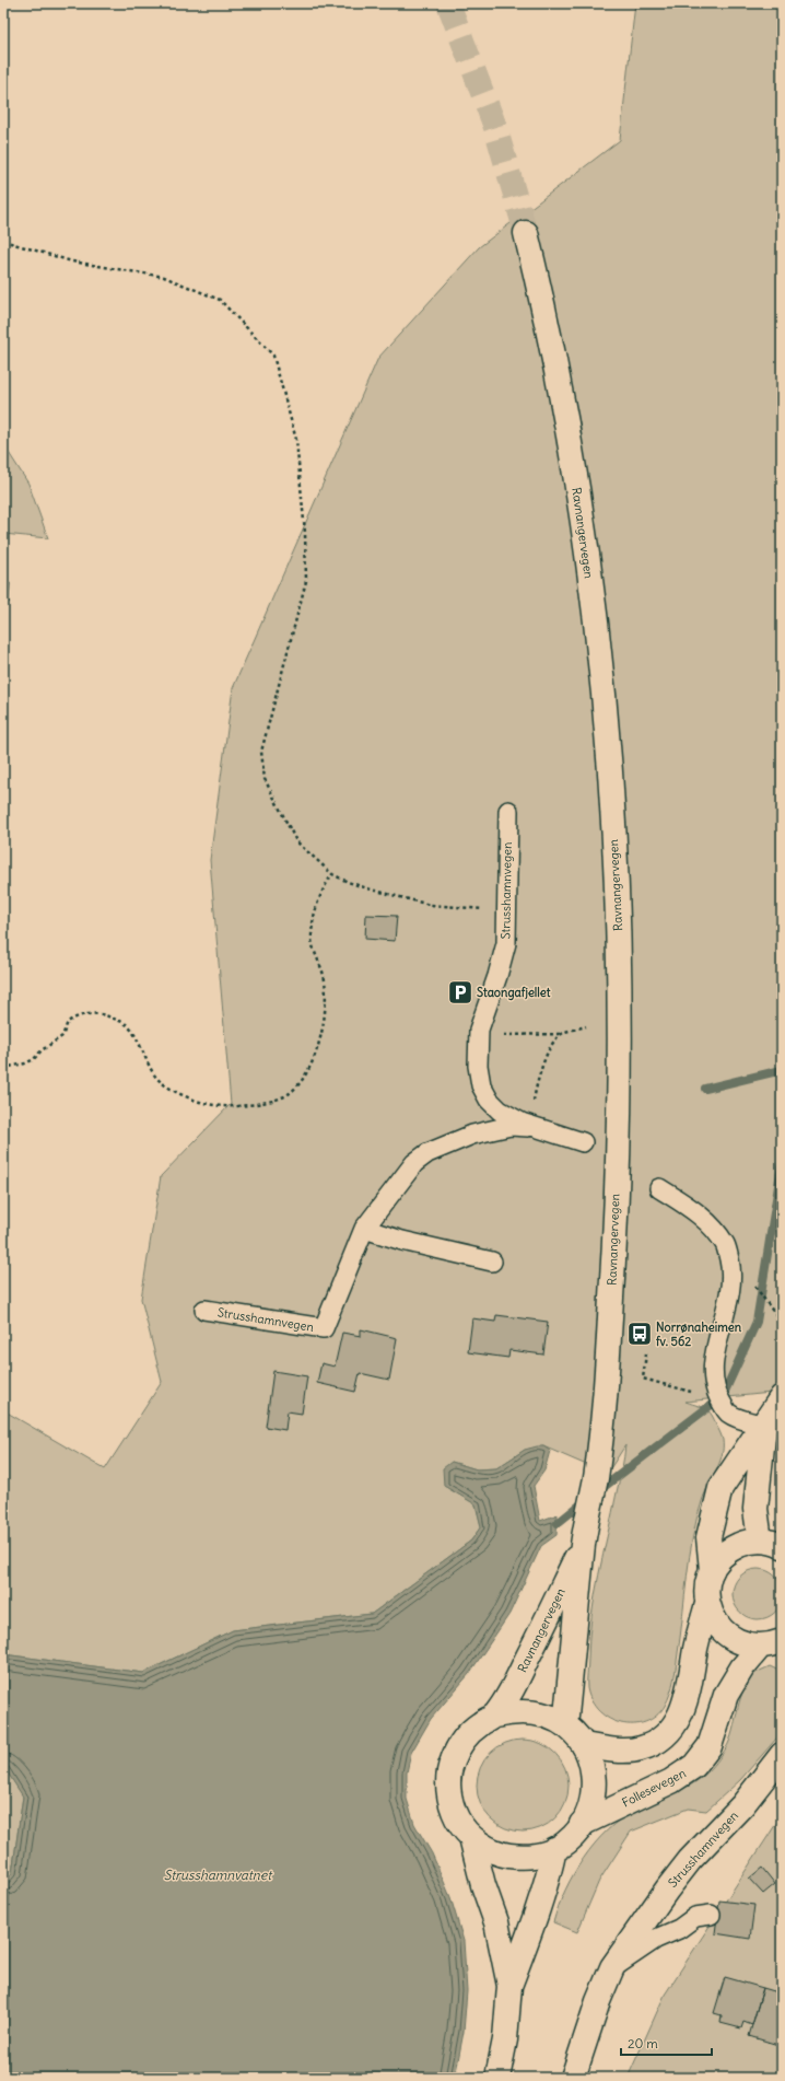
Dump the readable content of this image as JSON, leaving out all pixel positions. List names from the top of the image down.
{
  "streets": {
    "main road": ["Ravnangervegen", "Strusshamnvegen", "Follesevegen"]
  },
  "crossings": [
    ["Ravnangervegen", "Follesevegen"]
  ],
  "water": ["Strusshamnvatnet"],
  "places": {
    "parking": ["Staongafjellet"],
    "bus stop": ["Norrønaheimen fv. 562"]
  },
  "scale_bar": "20 m"
}
